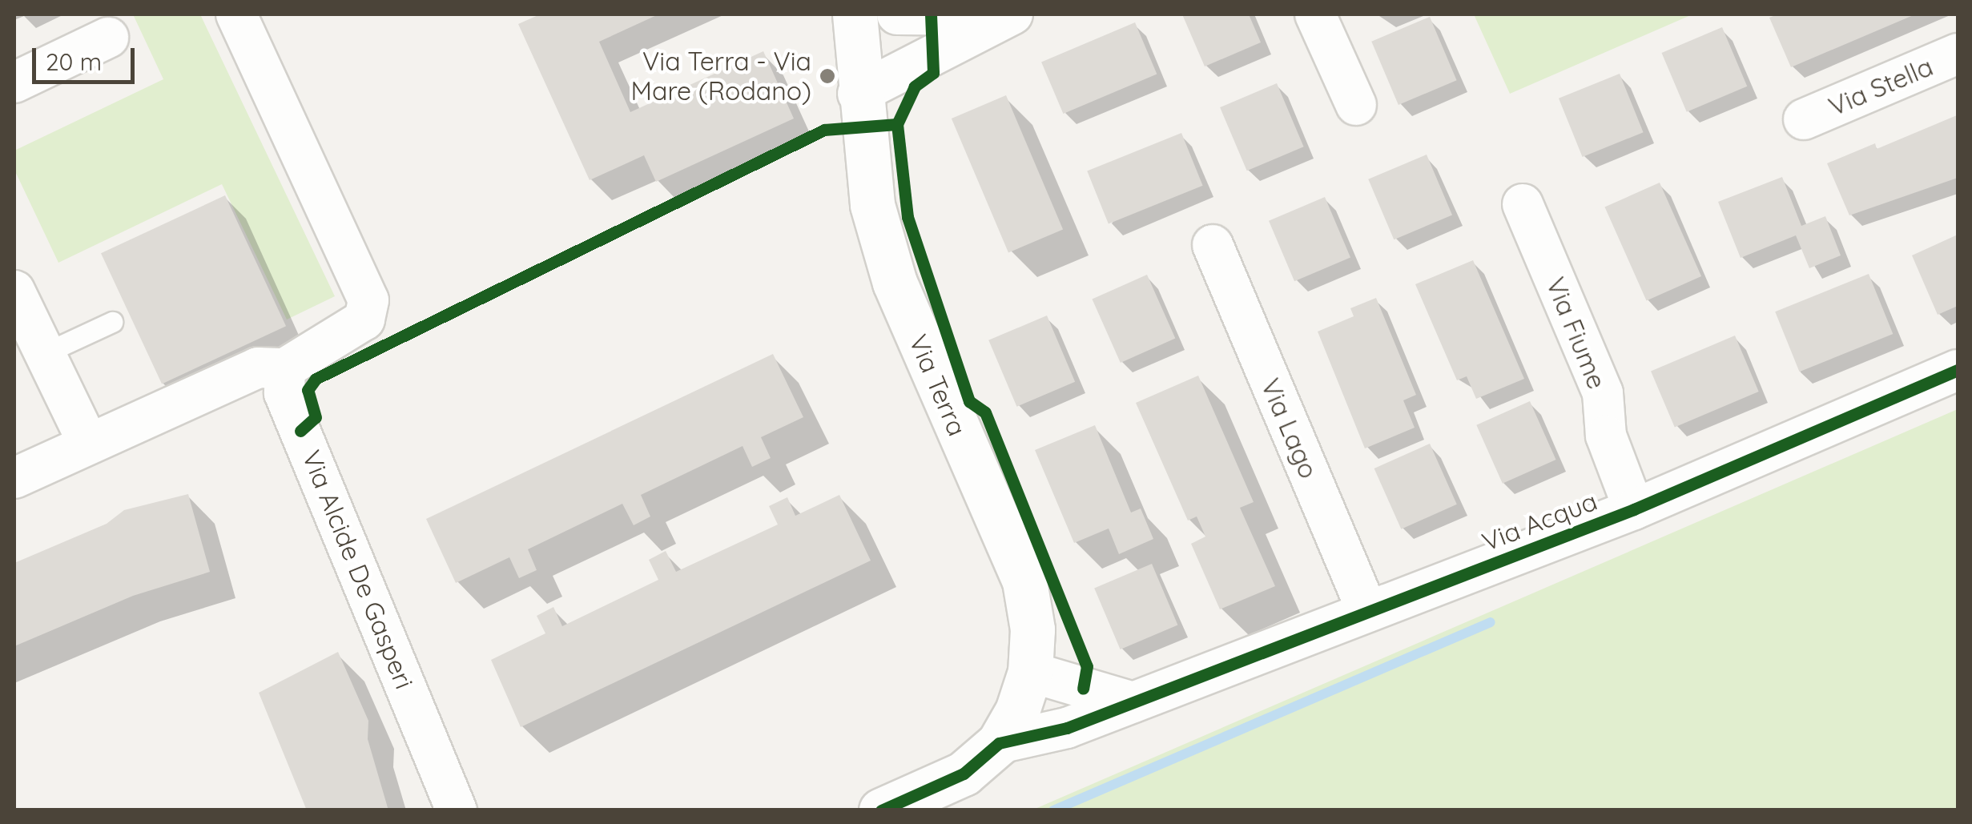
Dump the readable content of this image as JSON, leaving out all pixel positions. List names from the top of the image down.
{
  "streets": {
    "street": [
      "Via Stella",
      "Via Fiume",
      "Via Terra",
      "Via Lago",
      "Via Acqua",
      "Via Alcide De Gasperi"
    ]
  },
  "crossings": [
    ["Via Fiume", "Via Acqua"],
    ["Via Terra", "Via Acqua"],
    ["Via Lago", "Via Acqua"]
  ],
  "places": ["Via Terra - Via Mare (Rodano)"],
  "scale_bar": "20 m"
}
